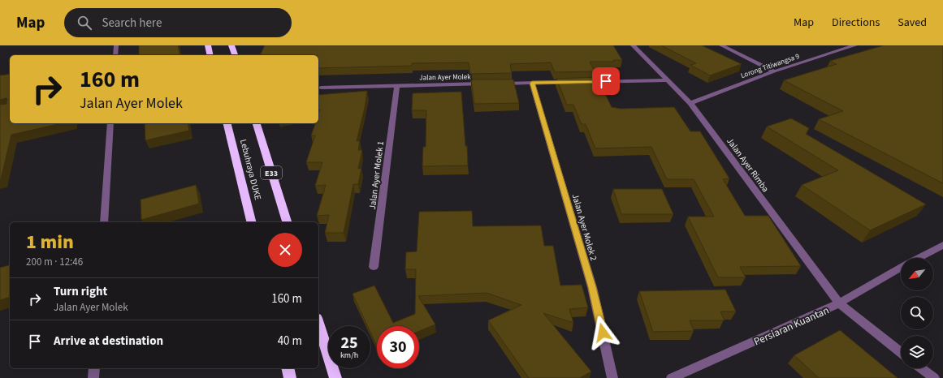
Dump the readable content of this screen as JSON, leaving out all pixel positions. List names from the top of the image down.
{
  "streets": {
    "highway": ["Lebuhraya DUKE", "E33"],
    "street": [
      "Lorong Titiwangsa 9",
      "Jalan Ayer Molek",
      "Jalan Ayer Rimba",
      "Jalan Ayer Molek 1",
      "Jalan Ayer Molek 2",
      "Persiaran Kuantan"
    ]
  },
  "crossings": [
    ["Lorong Titiwangsa 9", "Jalan Ayer Rimba"],
    ["Jalan Ayer Molek", "Jalan Ayer Molek 1"],
    ["Jalan Ayer Rimba", "Persiaran Kuantan"]
  ],
  "north": "bottom left",
  "page": {
    "header": "Map",
    "search": "Search here",
    "nav": ["Map", "Directions", "Saved"],
    "turn": ["160 m", "Jalan Ayer Molek"],
    "heading": ["1 min", "200 m · 12:46"],
    "list": [
      {
        "name": "Turn right",
        "note": "Jalan Ayer Molek",
        "value": "160 m"
      },
      {
        "name": "Arrive at destination",
        "value": "40 m"
      }
    ],
    "speed": "25 km/h",
    "limit": "30"
  }
}
